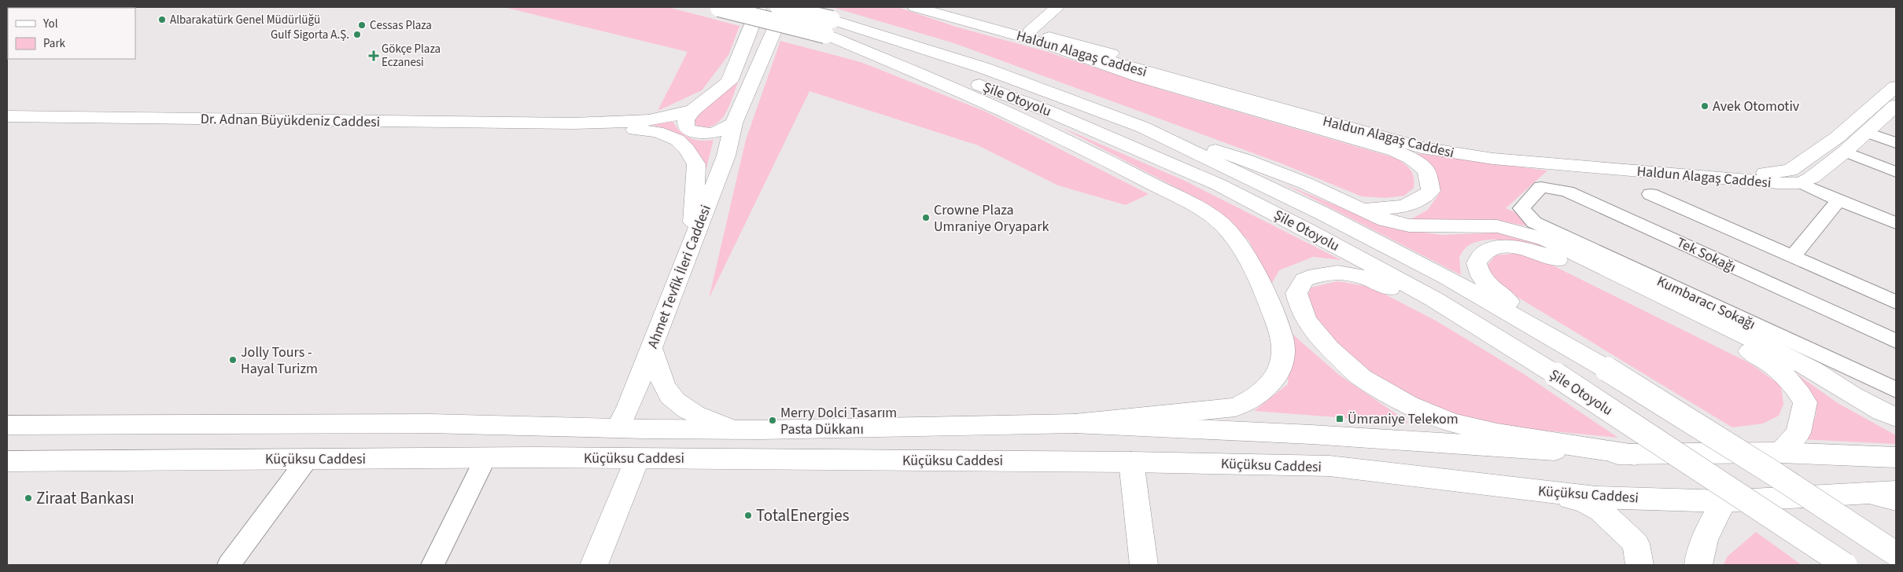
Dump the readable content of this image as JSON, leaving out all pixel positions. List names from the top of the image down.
{
  "streets": {
    "main road": [
      "Haldun Alagaş Caddesi",
      "Şile Otoyolu",
      "Dr. Adnan Büyükdeniz Caddesi",
      "Ahmet Tevfik İleri Caddesi",
      "Küçüksu Caddesi"
    ],
    "street": ["Tek Sokağı", "Kumbaracı Sokağı"]
  },
  "crossings": [
    ["Dr. Adnan Büyükdeniz Caddesi", "Ahmet Tevfik İleri Caddesi"],
    ["Tek Sokağı", "Kumbaracı Sokağı"]
  ],
  "places": {
    "other": [
      "Albarakatürk Genel Müdürlüğü",
      "Cessas Plaza",
      "Gulf Sigorta A.Ş.",
      "Avek Otomotiv",
      "Crowne Plaza Umraniye Oryapark",
      "Jolly Tours - Hayal Turizm",
      "Merry Dolci Tasarım Pasta Dükkanı",
      "Ziraat Bankası",
      "TotalEnergies"
    ],
    "health": ["Gökçe Plaza Eczanesi"],
    "transit": ["Ümraniye Telekom"]
  },
  "legend": ["Yol", "Park"]
}
